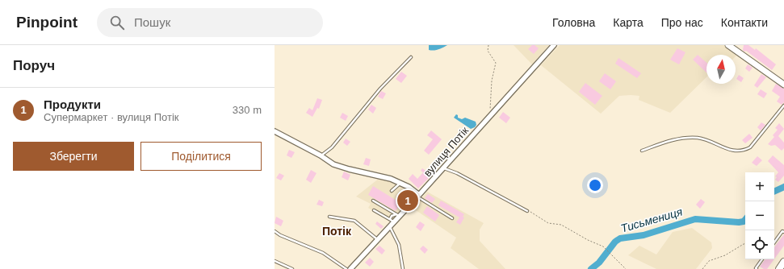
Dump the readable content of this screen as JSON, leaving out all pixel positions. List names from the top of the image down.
{
  "streets": {
    "street": ["вулиця Потік"]
  },
  "districts": ["Потік"],
  "water": ["Тисьмениця"],
  "north": "top",
  "page": {
    "header": "Pinpoint",
    "search": "Пошук",
    "nav": [
      "Головна",
      "Карта",
      "Про нас",
      "Контакти"
    ],
    "heading": "Поруч",
    "list": [
      {
        "mark": "1",
        "name": "Продукти",
        "note": "Супермаркет · вулиця Потік",
        "value": "330 m"
      }
    ],
    "buttons": ["Зберегти", "Поділитися"],
    "map_buttons": ["+", "−"],
    "pins": "1"
  }
}
